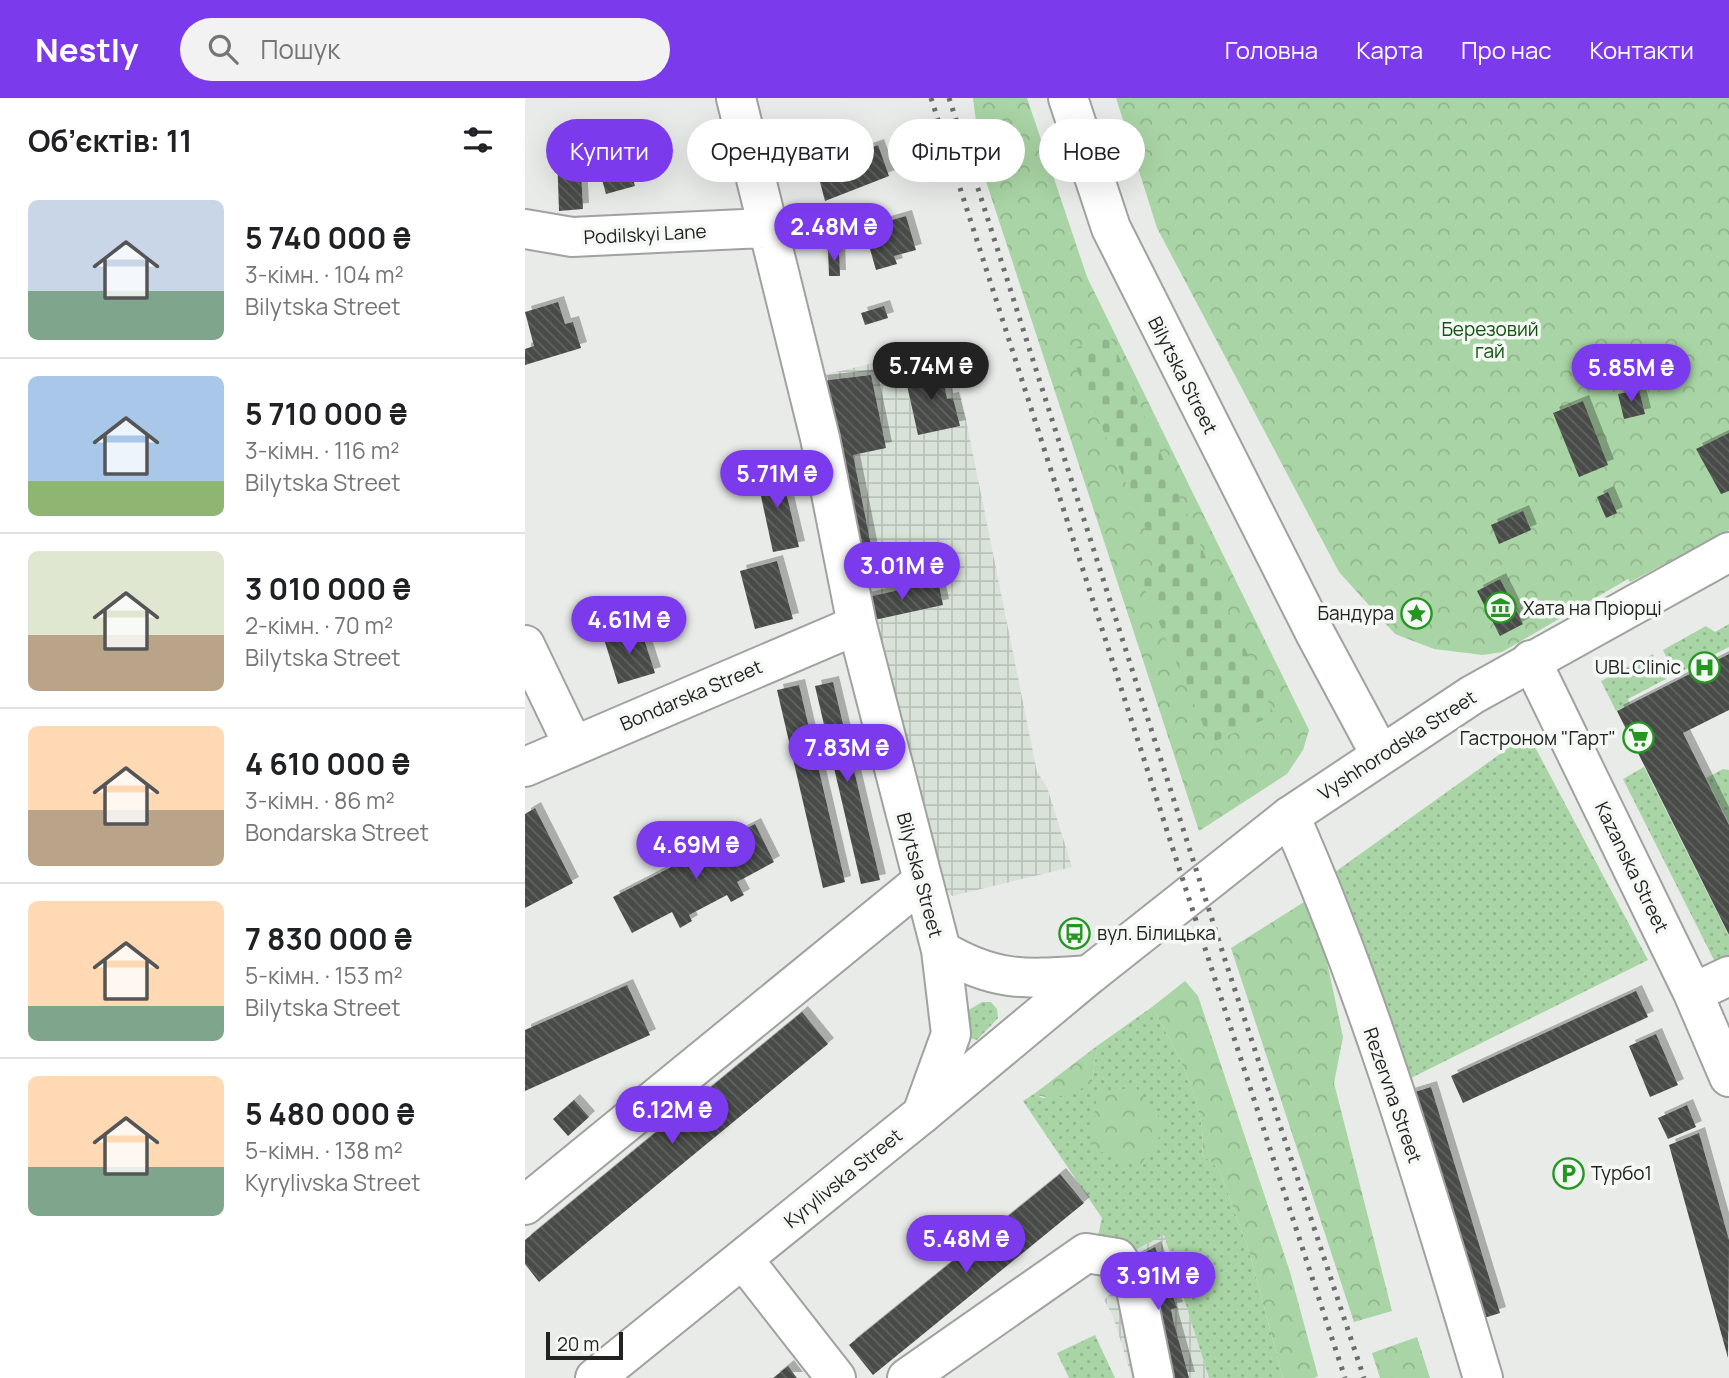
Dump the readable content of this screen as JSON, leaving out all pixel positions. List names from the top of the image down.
{
  "streets": {
    "street": [
      "Podilskyi Lane",
      "Bilytska Street",
      "Bondarska Street",
      "Vyshhorodska Street",
      "Kazanska Street",
      "Rezervna Street",
      "Kyrylivska Street"
    ]
  },
  "crossings": [
    ["Podilskyi Lane", "Bilytska Street"],
    ["Bilytska Street", "Bondarska Street"],
    ["Bilytska Street", "Vyshhorodska Street"],
    ["Bilytska Street", "Kyrylivska Street"],
    ["Vyshhorodska Street", "Kazanska Street"],
    ["Vyshhorodska Street", "Rezervna Street"],
    ["Vyshhorodska Street", "Kyrylivska Street"]
  ],
  "parks": ["Березовий гай"],
  "places": {
    "museum": ["Хата на Пріорці"],
    "place": ["Бандура"],
    "hospital": ["UBL Clinic"],
    "supermarket": ["Гастроном \"Гарт\""],
    "bus stop": ["вул. Білицька"],
    "parking": ["Турбо1"]
  },
  "scale_bar": "20 m",
  "page": {
    "header": "Nestly",
    "search": "Пошук",
    "nav": [
      "Головна",
      "Карта",
      "Про нас",
      "Контакти"
    ],
    "heading": "Об’єктів: 11",
    "chip": [
      "Купити",
      "Орендувати",
      "Фільтри",
      "Нове"
    ],
    "list": [
      {
        "name": "5 740 000 ₴",
        "note": "3-кімн. · 104 m² · Bilytska Street"
      },
      {
        "name": "5 710 000 ₴",
        "note": "3-кімн. · 116 m² · Bilytska Street"
      },
      {
        "name": "3 010 000 ₴",
        "note": "2-кімн. · 70 m² · Bilytska Street"
      },
      {
        "name": "4 610 000 ₴",
        "note": "3-кімн. · 86 m² · Bondarska Street"
      },
      {
        "name": "7 830 000 ₴",
        "note": "5-кімн. · 153 m² · Bilytska Street"
      },
      {
        "name": "5 480 000 ₴",
        "note": "5-кімн. · 138 m² · Kyrylivska Street"
      }
    ],
    "price": [
      "2.48M ₴",
      "5.74M ₴",
      "5.85M ₴",
      "5.71M ₴",
      "3.01M ₴",
      "4.61M ₴",
      "7.83M ₴",
      "4.69M ₴",
      "6.12M ₴",
      "5.48M ₴",
      "3.91M ₴"
    ],
    "scale": "20 m"
  }
}
